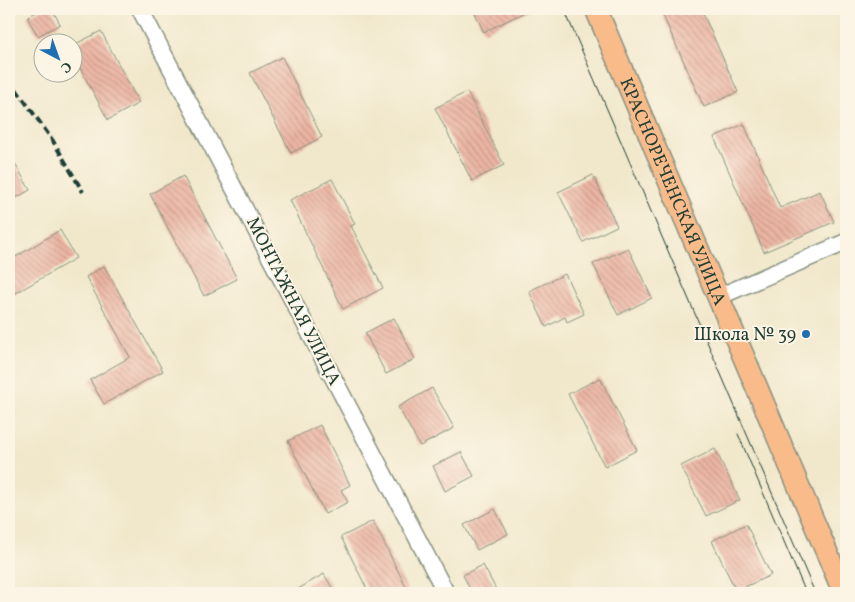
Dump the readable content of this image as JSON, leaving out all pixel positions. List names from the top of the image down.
{
  "streets": {
    "main road": ["КРАСНОРЕЧЕНСКАЯ УЛИЦА"],
    "street": ["МОНТАЖНАЯ УЛИЦА"]
  },
  "places": ["Школа № 39"],
  "north": "bottom right"
}
